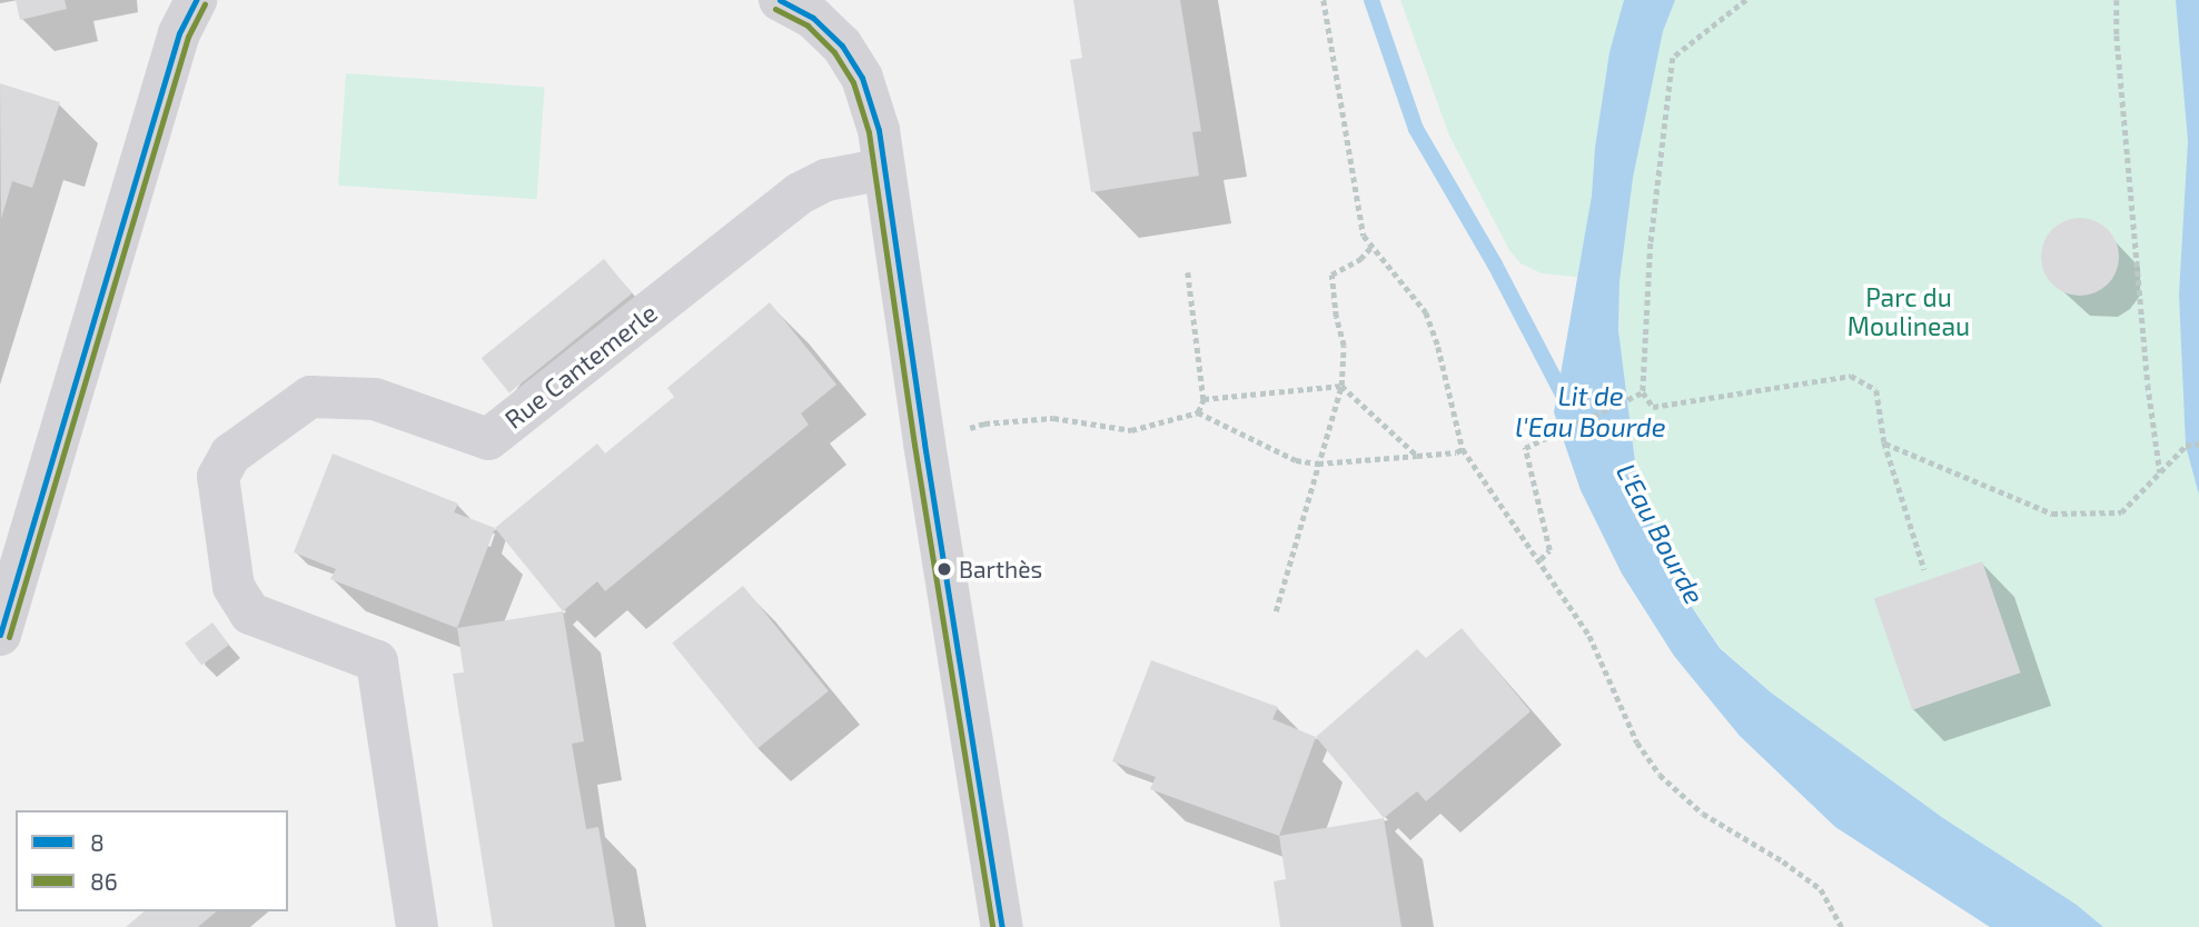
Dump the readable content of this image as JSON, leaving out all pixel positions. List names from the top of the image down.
{
  "streets": {
    "street": ["Rue Cantemerle"]
  },
  "water": ["Lit de l'Eau Bourde", "L'Eau Bourde"],
  "parks": ["Parc du Moulineau"],
  "places": ["Barthès"],
  "lines": ["transit line 8", "transit line 86"],
  "legend": ["8", "86"]
}
